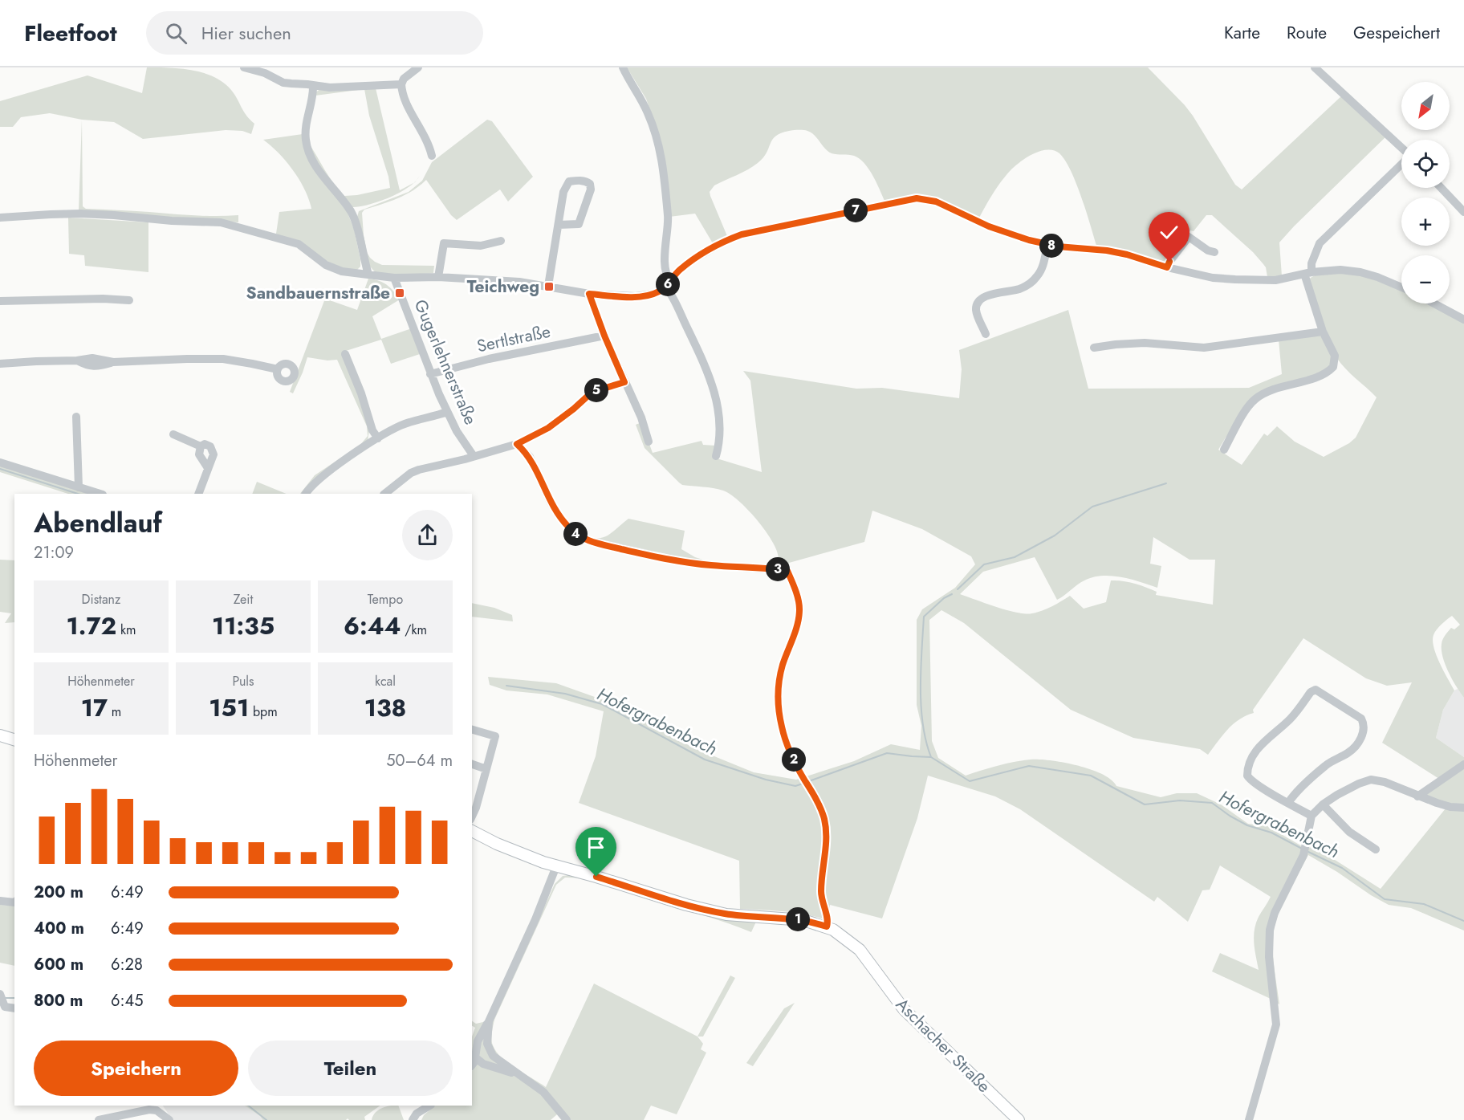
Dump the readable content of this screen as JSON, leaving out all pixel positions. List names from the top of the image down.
{
  "streets": {
    "street": ["Sertlstraße", "Gugerlehnerstraße", "Aschacher Straße"]
  },
  "crossings": [
    ["Sertlstraße", "Gugerlehnerstraße"]
  ],
  "water": ["Hofergrabenbach"],
  "places": {
    "transit": ["Teichweg", "Sandbauernstraße"]
  },
  "north": "bottom left",
  "page": {
    "header": "Fleetfoot",
    "search": "Hier suchen",
    "nav": ["Karte", "Route", "Gespeichert"],
    "map_buttons": ["+", "−"],
    "pins": [
      "7",
      "8",
      "6",
      "5",
      "4",
      "3",
      "2",
      "1"
    ],
    "heading": ["Abendlauf", "21:09"],
    "stats": [
      ["Distanz", "1.72 km"],
      ["Zeit", "11:35"],
      ["Tempo", "6:44 /km"],
      ["Höhenmeter", "17 m"],
      ["Puls", "151 bpm"],
      ["kcal", "138"]
    ],
    "chart": ["Höhenmeter", "50–64 m"],
    "list": [
      {
        "name": "200 m",
        "note": "6:49"
      },
      {
        "name": "400 m",
        "note": "6:49"
      },
      {
        "name": "600 m",
        "note": "6:28"
      },
      {
        "name": "800 m",
        "note": "6:45"
      }
    ],
    "buttons": ["Speichern", "Teilen"]
  }
}
